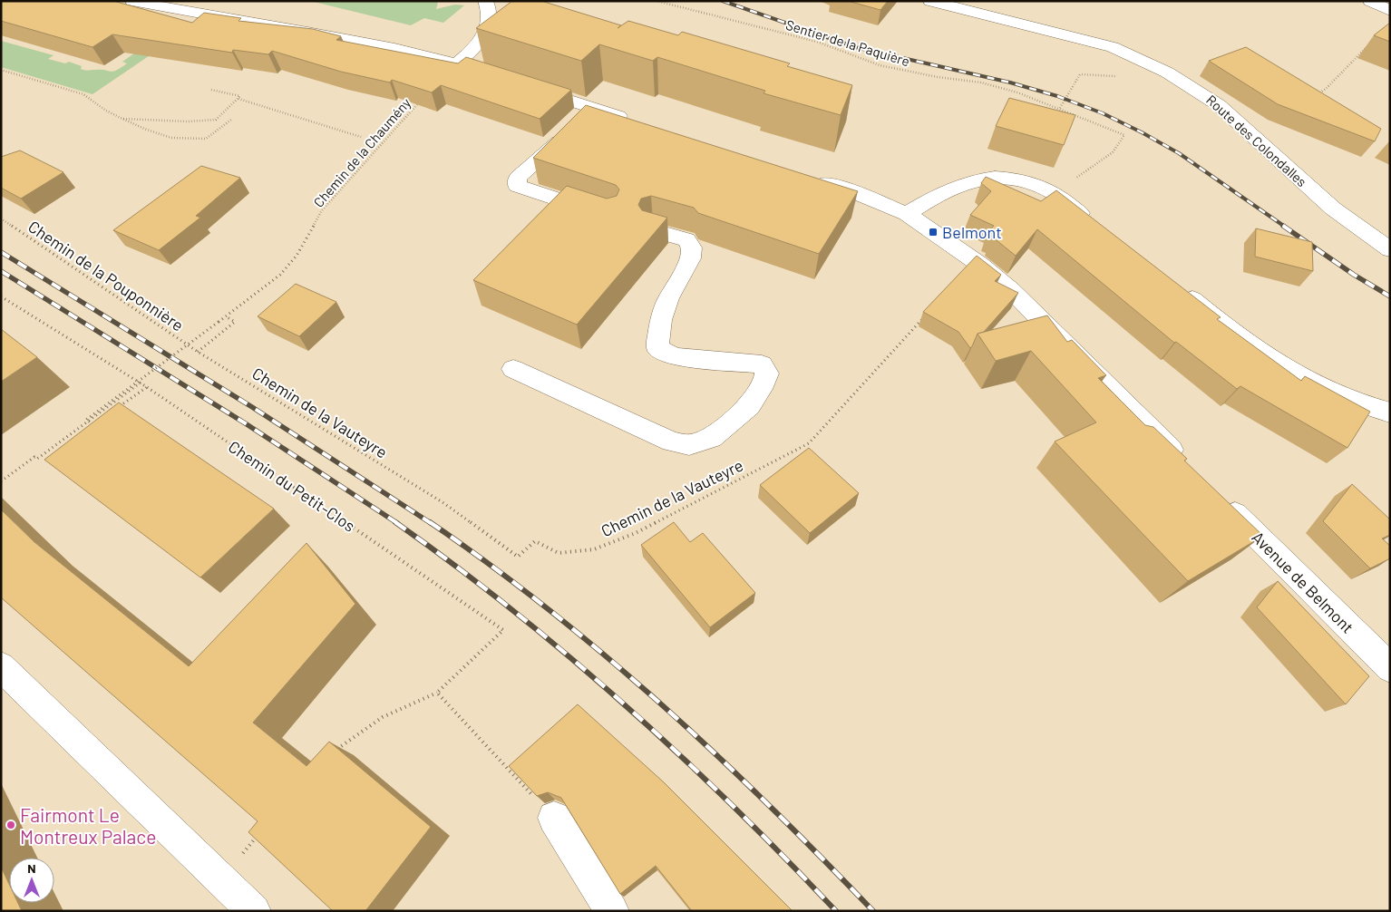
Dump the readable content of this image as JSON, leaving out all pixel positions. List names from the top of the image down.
{
  "streets": {
    "street": ["Route des Colondalles", "Avenue de Belmont"],
    "path": [
      "Sentier de la Paquière",
      "Chemin de la Chaumény",
      "Chemin de la Pouponnière",
      "Chemin de la Vauteyre",
      "Chemin du Petit-Clos"
    ]
  },
  "crossings": [
    ["Chemin de la Pouponnière", "Chemin de la Vauteyre"]
  ],
  "places": {
    "transit": ["Belmont"],
    "other": ["Fairmont Le Montreux Palace"]
  },
  "north": "top"
}
